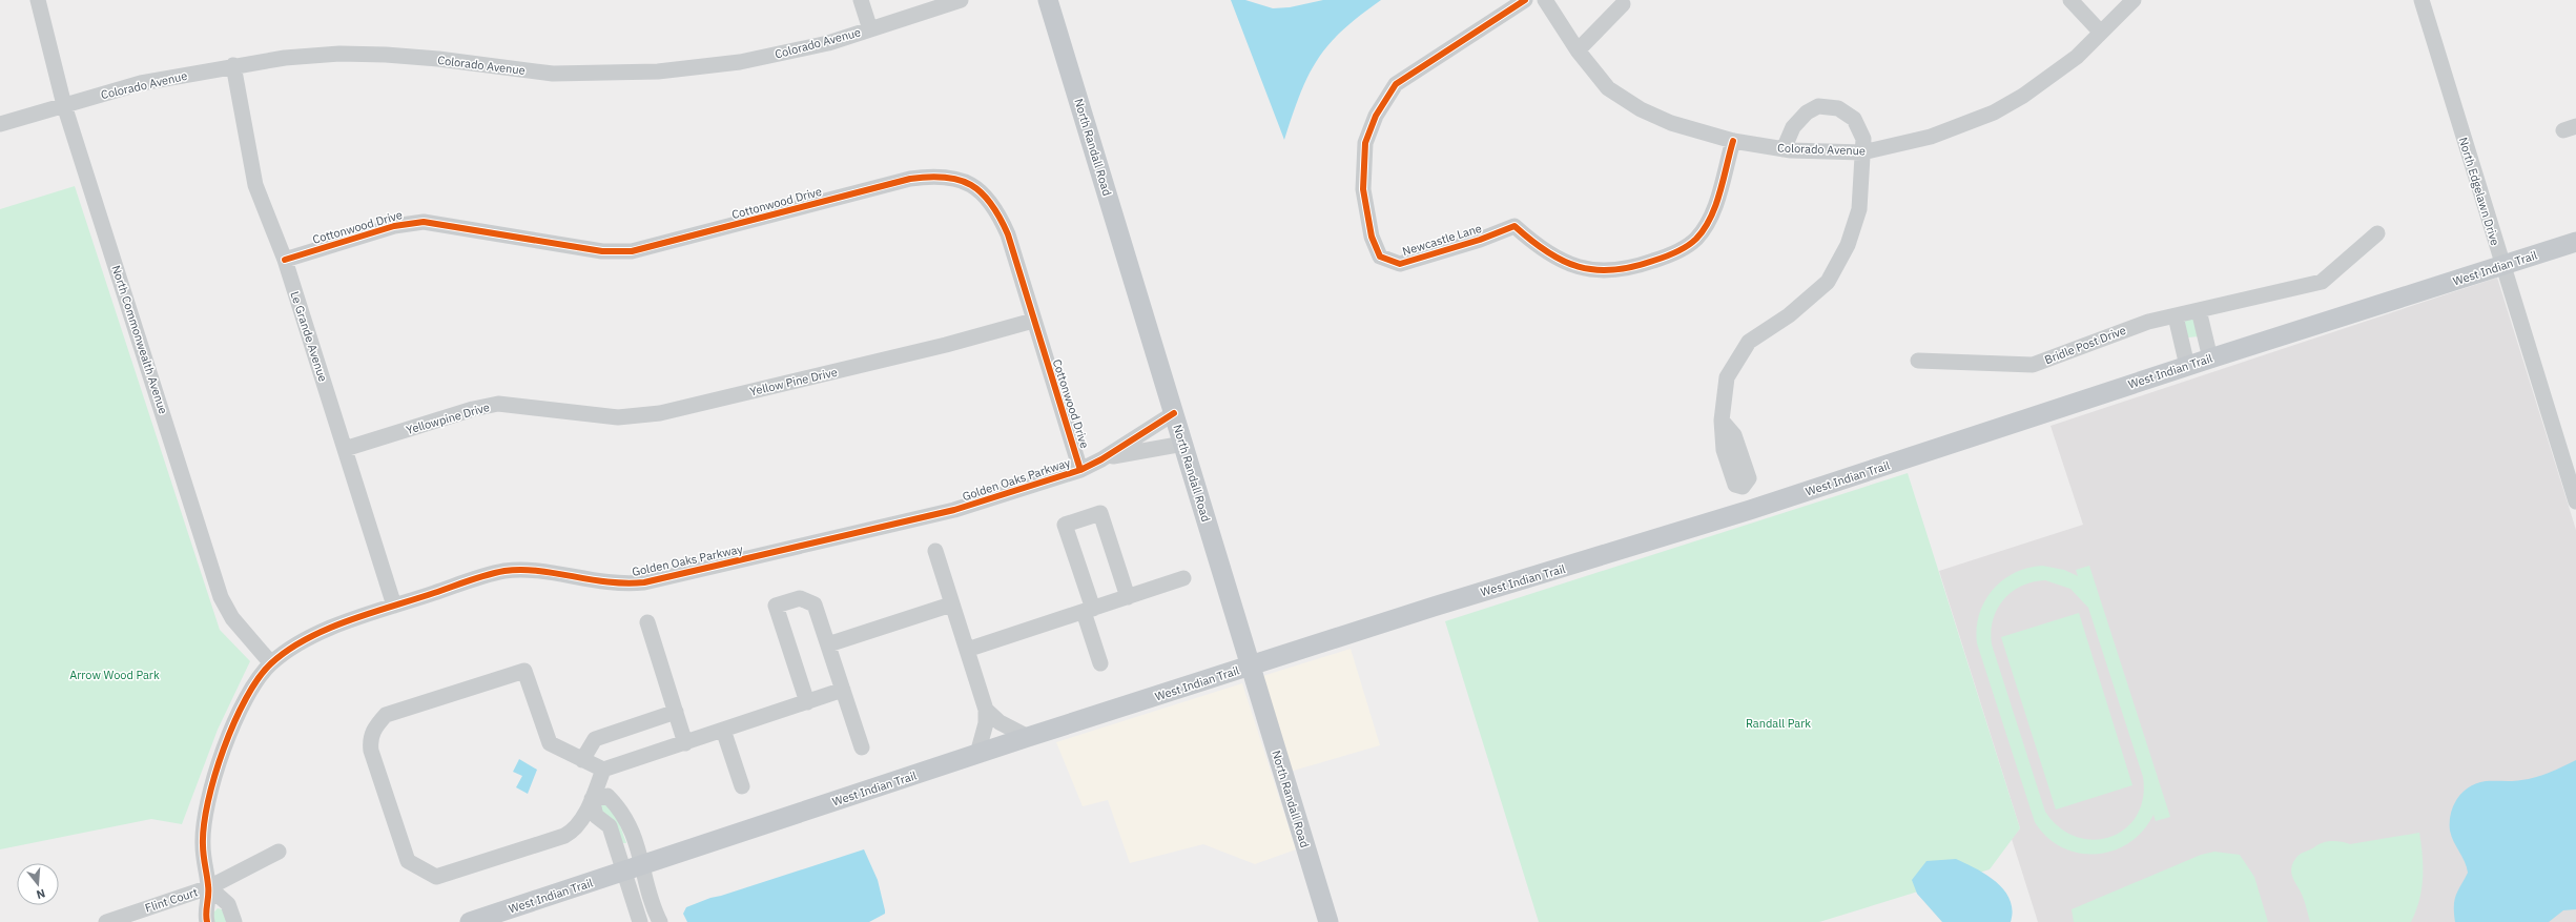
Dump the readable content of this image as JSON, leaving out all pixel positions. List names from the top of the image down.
{
  "streets": {
    "main road": ["North Randall Road", "West Indian Trail"],
    "street": [
      "Colorado Avenue",
      "North Edgelawn Drive",
      "Cottonwood Drive",
      "Newcastle Lane",
      "Le Grande Avenue",
      "North Commonwealth Avenue",
      "Bridle Post Drive",
      "Yellow Pine Drive",
      "Yellowpine Drive",
      "Golden Oaks Parkway",
      "Flint Court"
    ]
  },
  "crossings": [
    ["Colorado Avenue", "Newcastle Lane"],
    ["Colorado Avenue", "Le Grande Avenue"],
    ["Colorado Avenue", "North Commonwealth Avenue"],
    ["North Randall Road", "West Indian Trail"],
    ["North Randall Road", "Golden Oaks Parkway"],
    ["North Edgelawn Drive", "West Indian Trail"],
    ["Cottonwood Drive", "Le Grande Avenue"],
    ["Cottonwood Drive", "Yellow Pine Drive"],
    ["Cottonwood Drive", "Golden Oaks Parkway"],
    ["Le Grande Avenue", "Yellowpine Drive"],
    ["Le Grande Avenue", "Golden Oaks Parkway"],
    ["North Commonwealth Avenue", "Golden Oaks Parkway"],
    ["Yellow Pine Drive", "Yellowpine Drive"],
    ["Golden Oaks Parkway", "Flint Court"]
  ],
  "parks": ["Arrow Wood Park", "Randall Park"],
  "north": "bottom"
}
